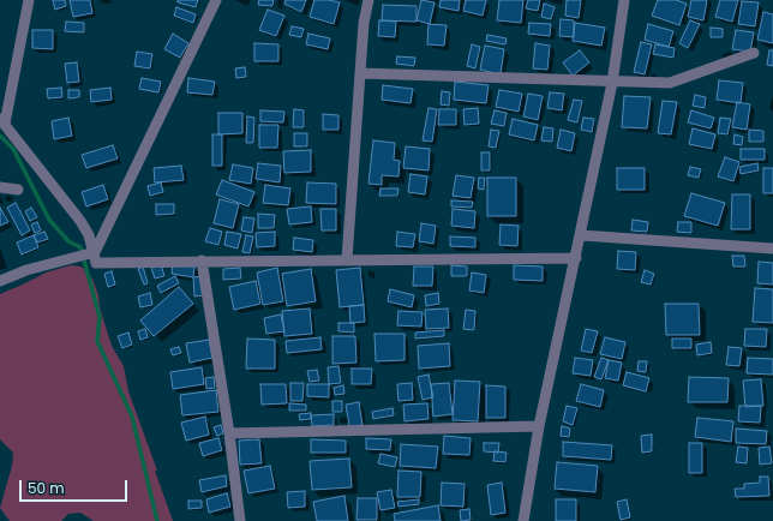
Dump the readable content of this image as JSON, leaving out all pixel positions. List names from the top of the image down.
{
  "scale_bar": "50 m"
}
